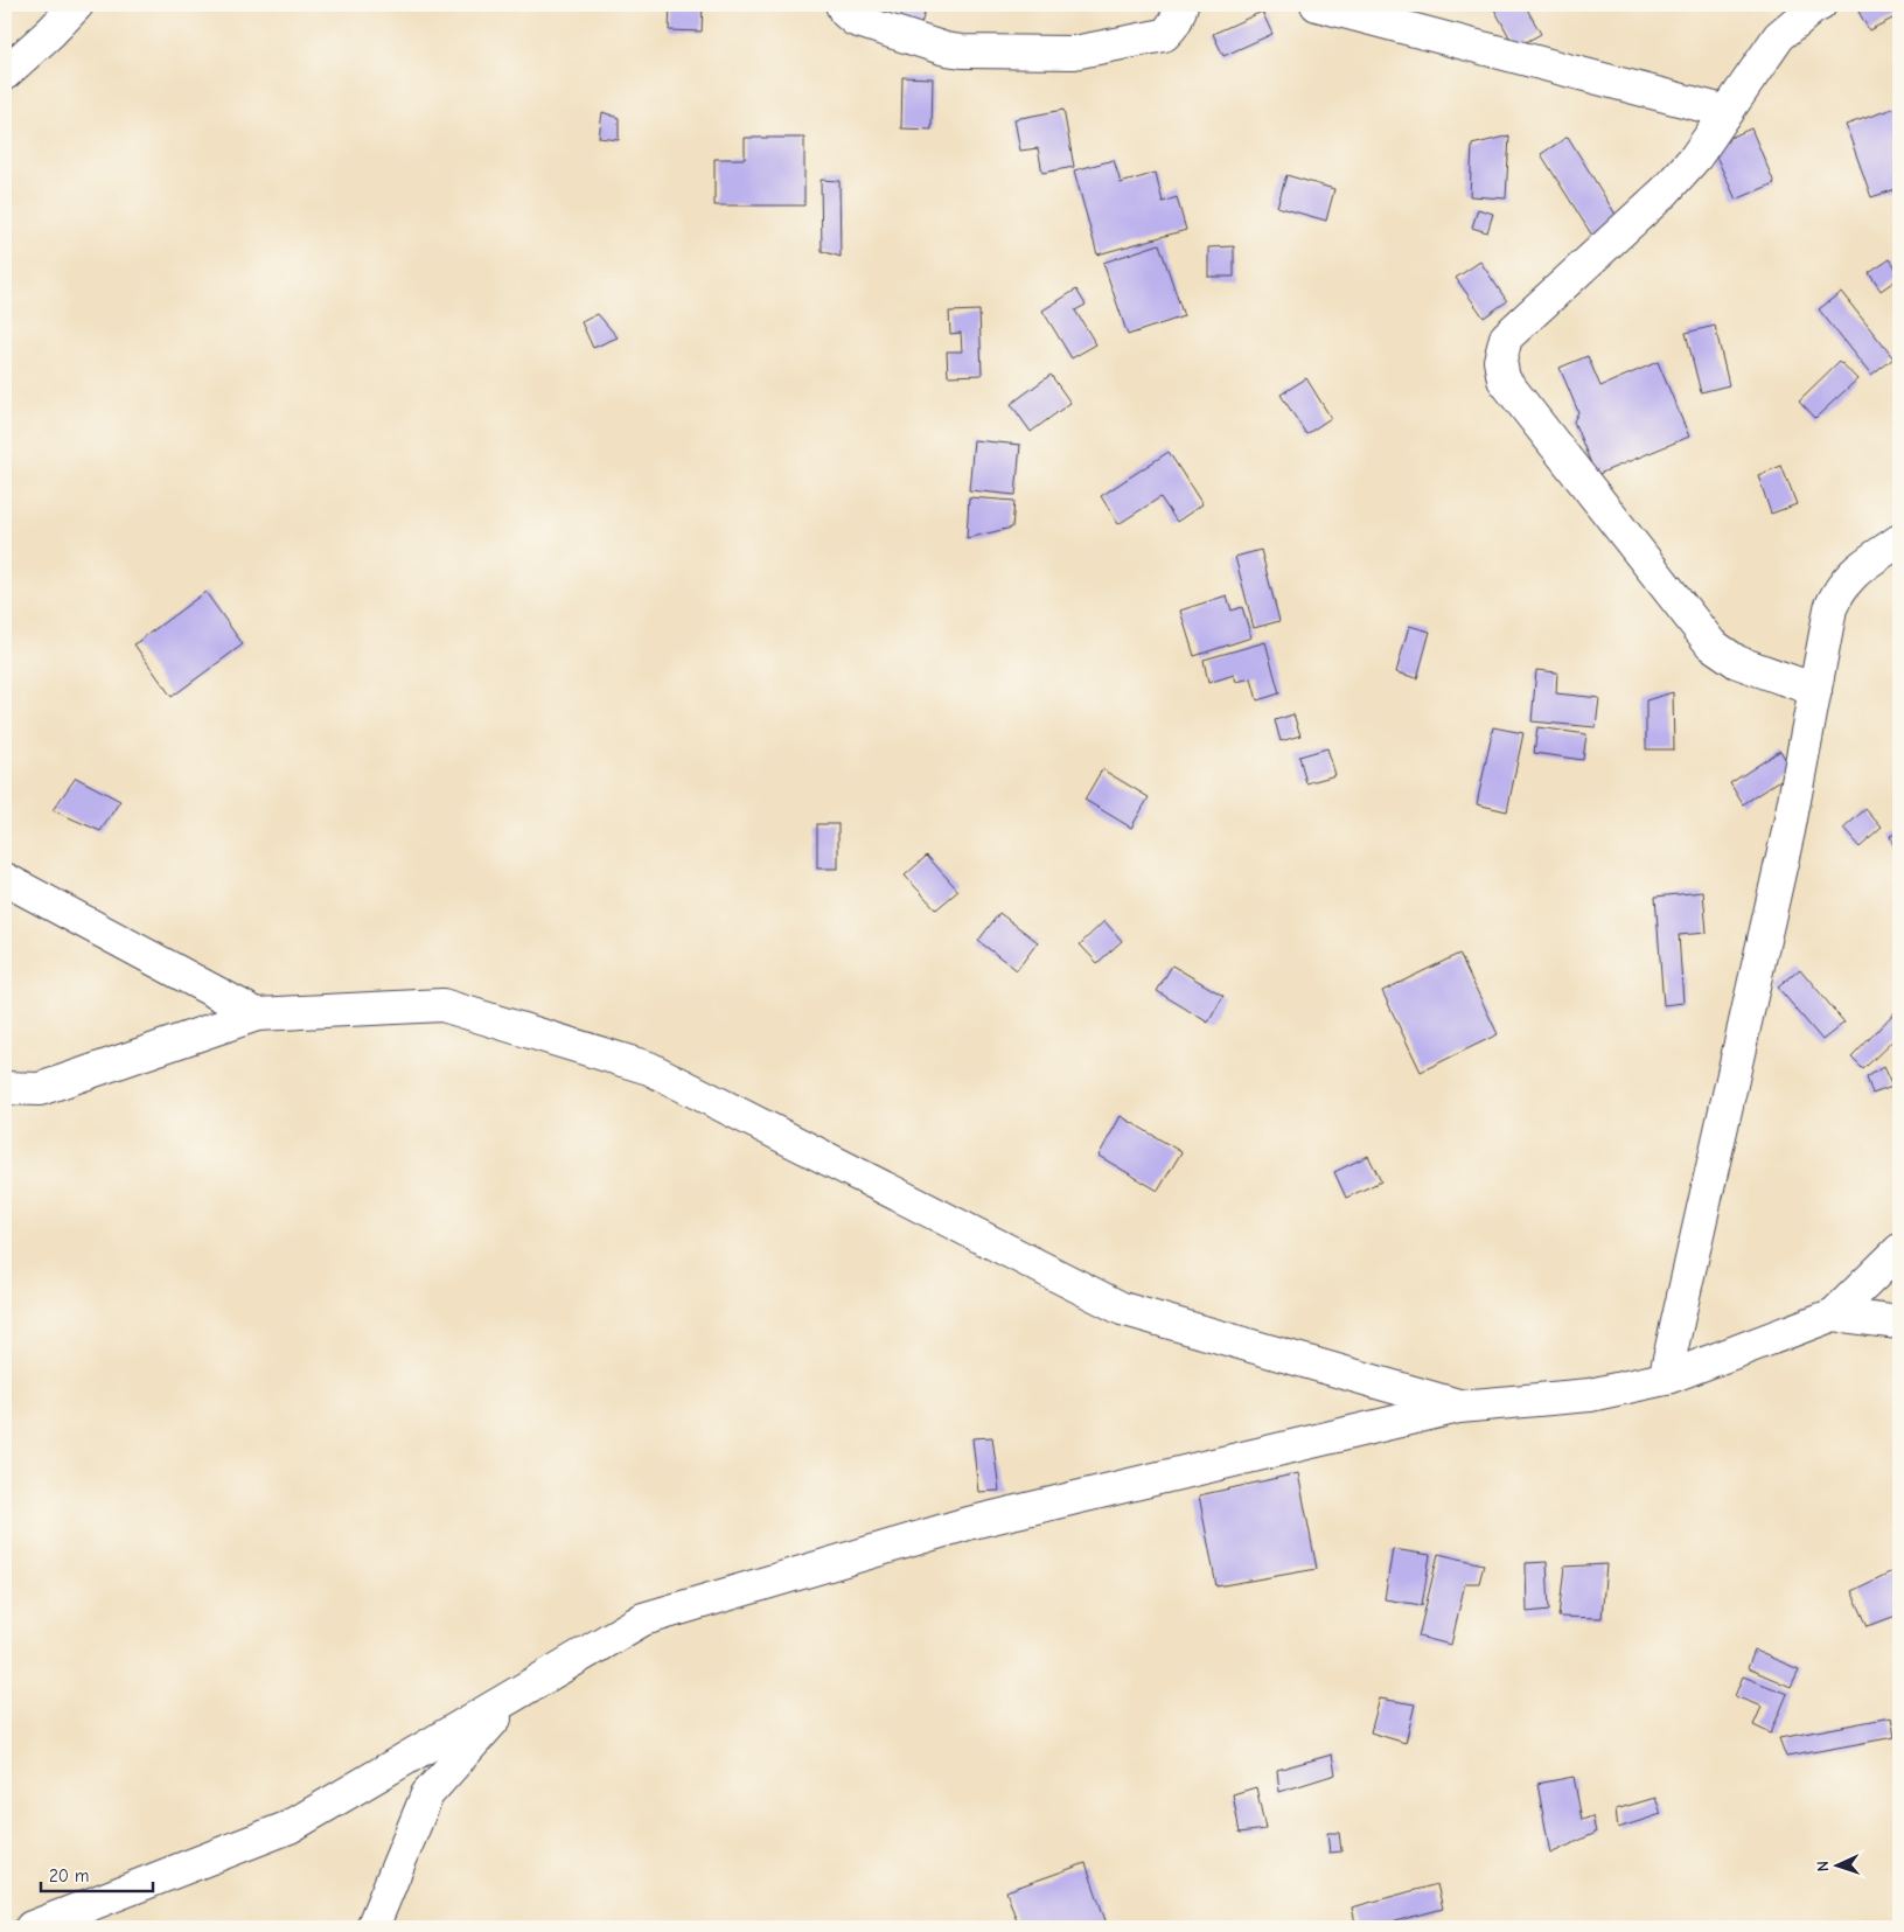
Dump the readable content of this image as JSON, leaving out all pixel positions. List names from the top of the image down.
{
  "scale_bar": "20 m",
  "north": "left"
}
